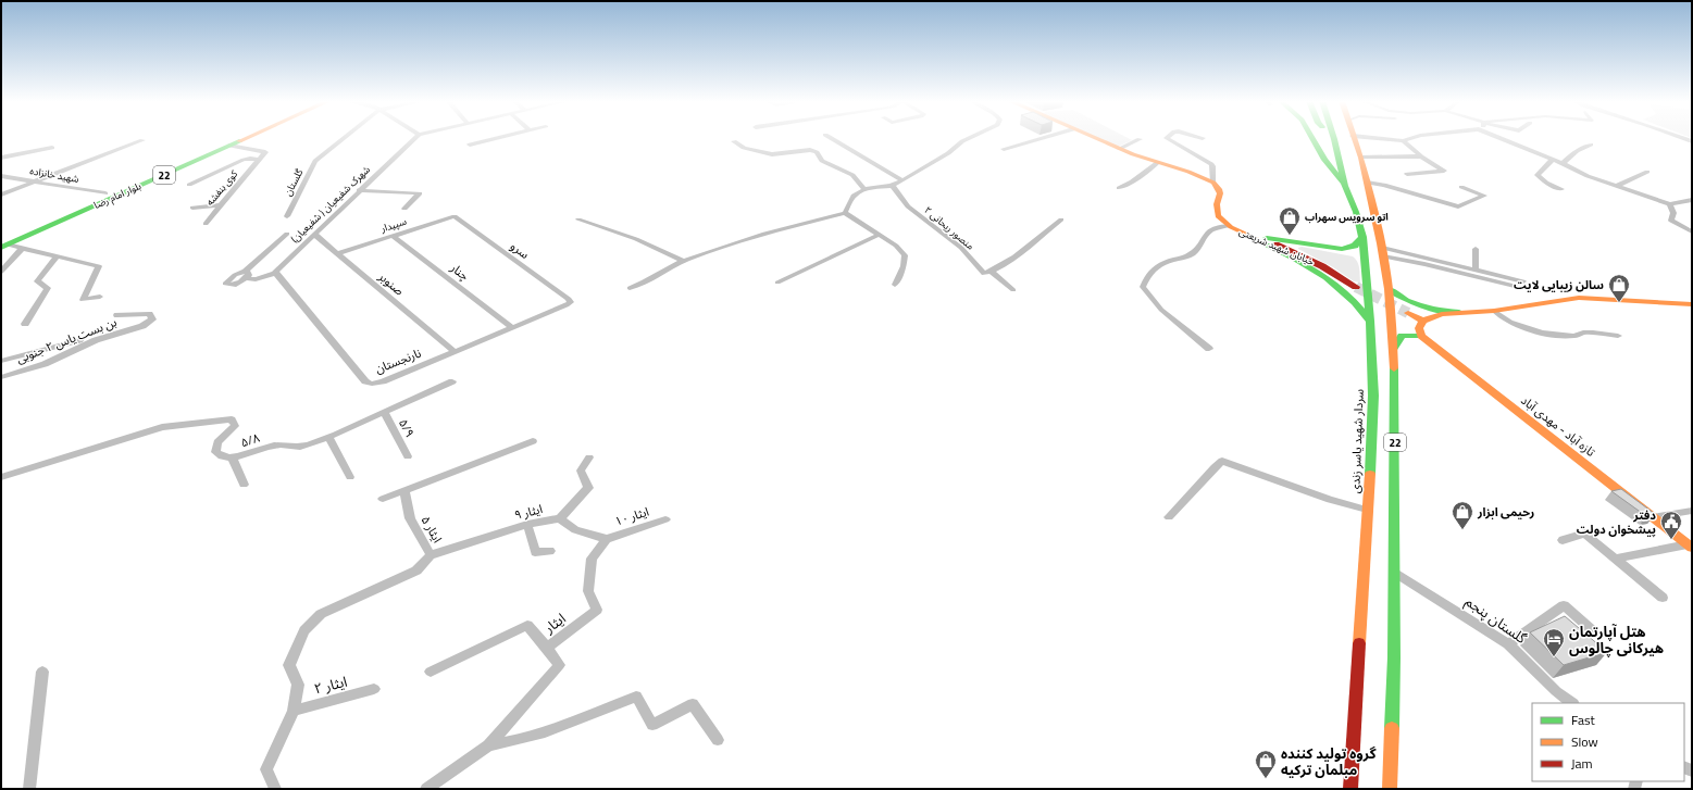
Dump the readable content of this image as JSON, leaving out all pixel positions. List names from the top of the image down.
{
  "streets": {
    "main road": [
      "22",
      "بلوار امام رضا",
      "خیابان شهید شریعتی",
      "تازه آباد - مهدی آباد",
      "سردار شهید یاسر زندی"
    ],
    "street": [
      "شهید خانزاده",
      "گلستان",
      "کوی بنفشه",
      "شهرک شفیعیان ( شفیعیان)",
      "سپیدار",
      "منصور ریحانی ۲",
      "سرو",
      "چنار",
      "صنوبر",
      "بن بست یاس ۲ جنوبی",
      "نارنجستان",
      "۵/۹",
      "۵/۸",
      "ایثار ۹",
      "ایثار ۱۰",
      "ایثار ۵",
      "گلستان پنجم",
      "ایثار",
      "ایثار ۲"
    ]
  },
  "crossings": [
    ["شهید خانزاده", "بلوار امام رضا"],
    ["22", "گلستان پنجم"],
    ["شهرک شفیعیان ( شفیعیان)", "صنوبر"],
    ["شهرک شفیعیان ( شفیعیان)", "نارنجستان"],
    ["سپیدار", "سرو"],
    ["سپیدار", "چنار"],
    ["سپیدار", "صنوبر"],
    ["سرو", "نارنجستان"],
    ["چنار", "نارنجستان"],
    ["صنوبر", "نارنجستان"],
    ["۵/۹", "۵/۸"],
    ["ایثار ۹", "ایثار ۵"],
    ["ایثار ۱۰", "ایثار"]
  ],
  "places": {
    "shop": [
      "اتو سرویس سهراب",
      "سالن زیبایی لایت",
      "رحیمی ابزار",
      "گروه تولید کننده مبلمان ترکیه"
    ],
    "public building": ["دفتر پیشخوان دولت"],
    "hotel": ["هتل آپارتمان هیرکانی چالوس"]
  },
  "legend": ["Fast", "Slow", "Jam"]
}
